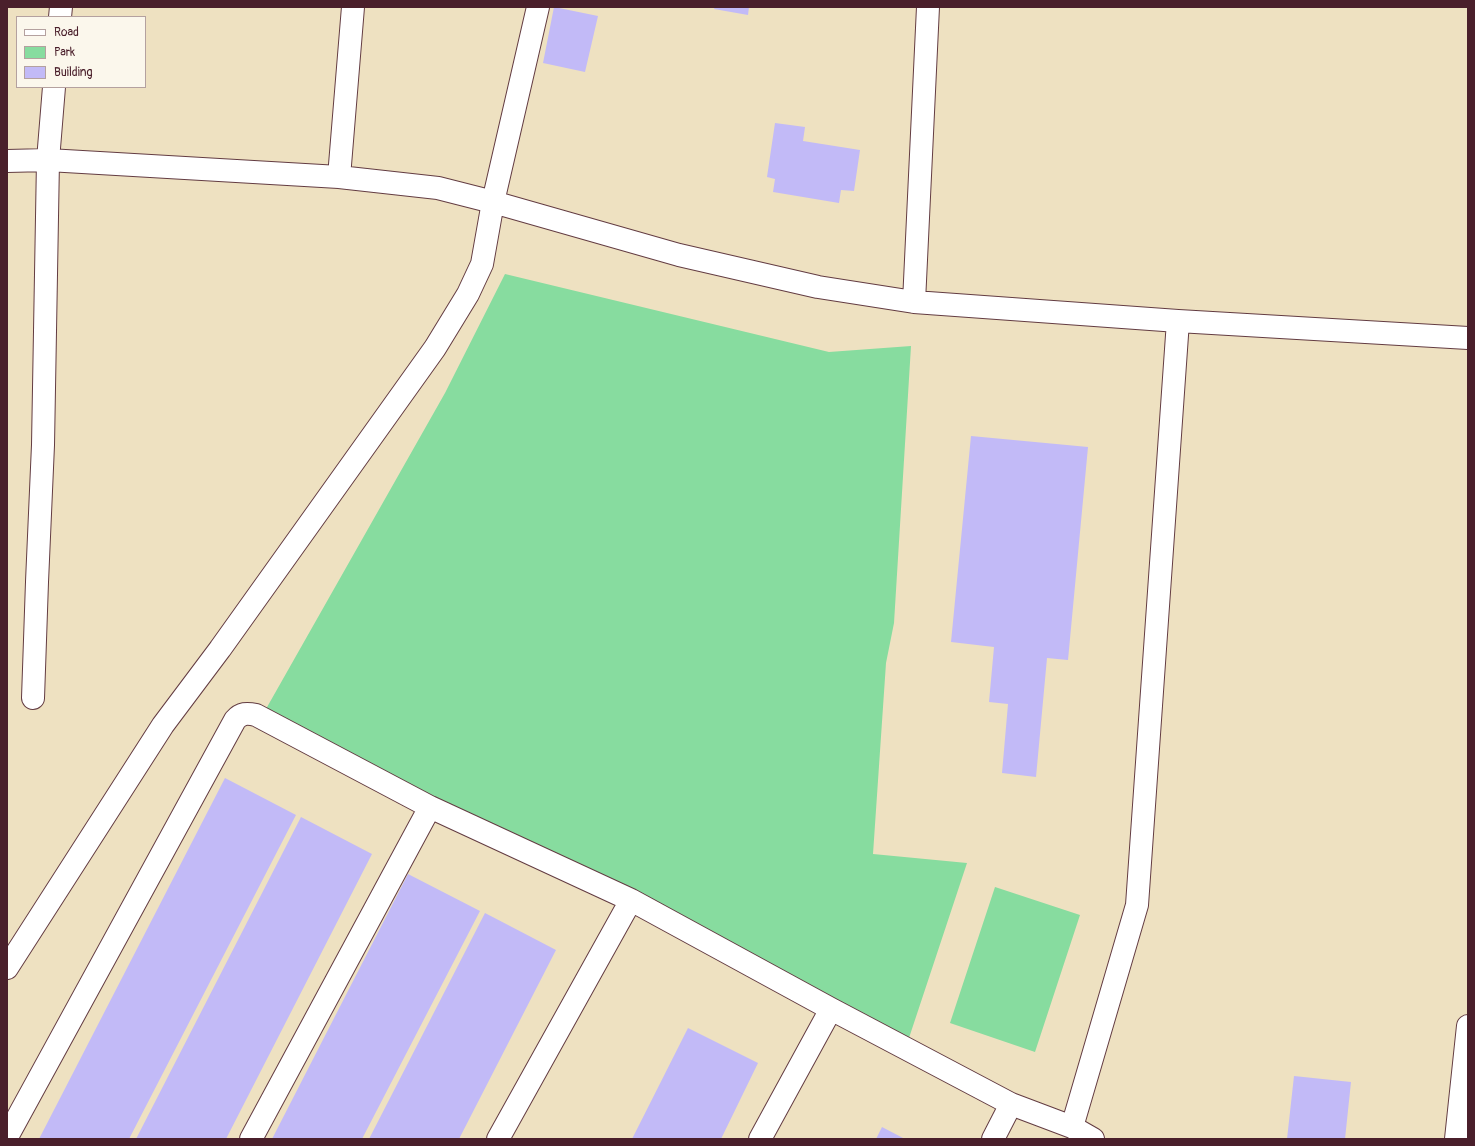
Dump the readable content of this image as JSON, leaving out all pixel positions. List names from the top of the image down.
{
  "legend": ["Road", "Park", "Building"]
}
